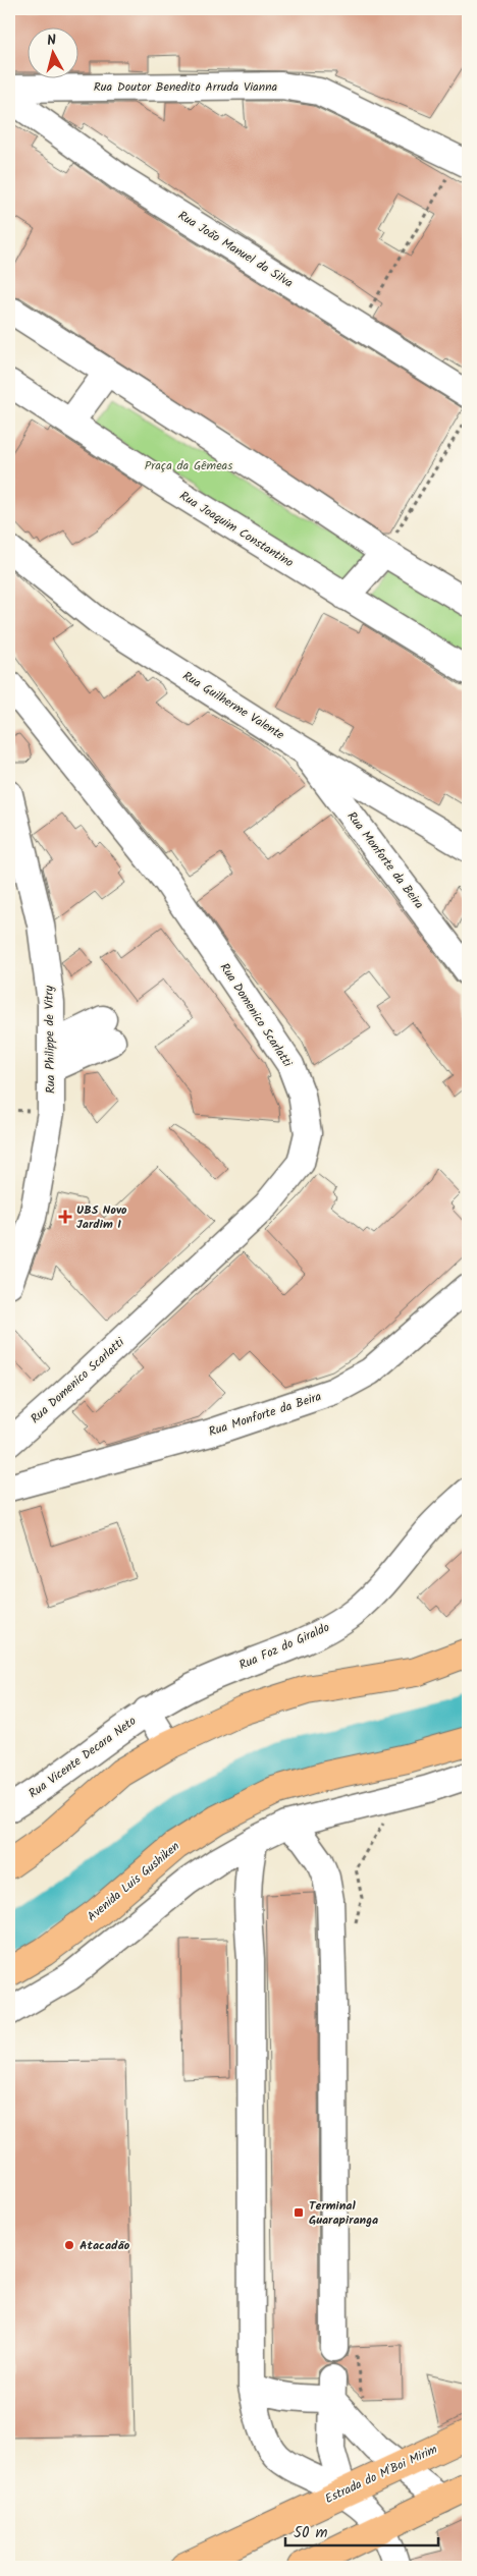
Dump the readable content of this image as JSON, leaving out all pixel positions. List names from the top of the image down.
{
  "streets": {
    "main road": ["Avenida Luis Gushiken", "Estrada do M'Boi Mirim"],
    "street": [
      "Rua Doutor Benedito Arruda Vianna",
      "Rua João Manuel da Silva",
      "Rua Joaquim Constantino",
      "Rua Guilherme Valente",
      "Rua Monforte da Beira",
      "Rua Domenico Scarlatti",
      "Rua Philippe de Vitry",
      "Rua Foz do Giraldo",
      "Rua Vicente Decara Neto"
    ]
  },
  "crossings": [
    ["Rua Guilherme Valente", "Rua Monforte da Beira"],
    ["Rua Foz do Giraldo", "Rua Vicente Decara Neto"]
  ],
  "parks": ["Praça da Gêmeas"],
  "places": {
    "health": ["UBS Novo Jardim I"],
    "transit": ["Terminal Guarapiranga"],
    "other": ["Atacadão"]
  },
  "scale_bar": "50 m",
  "north": "top"
}
